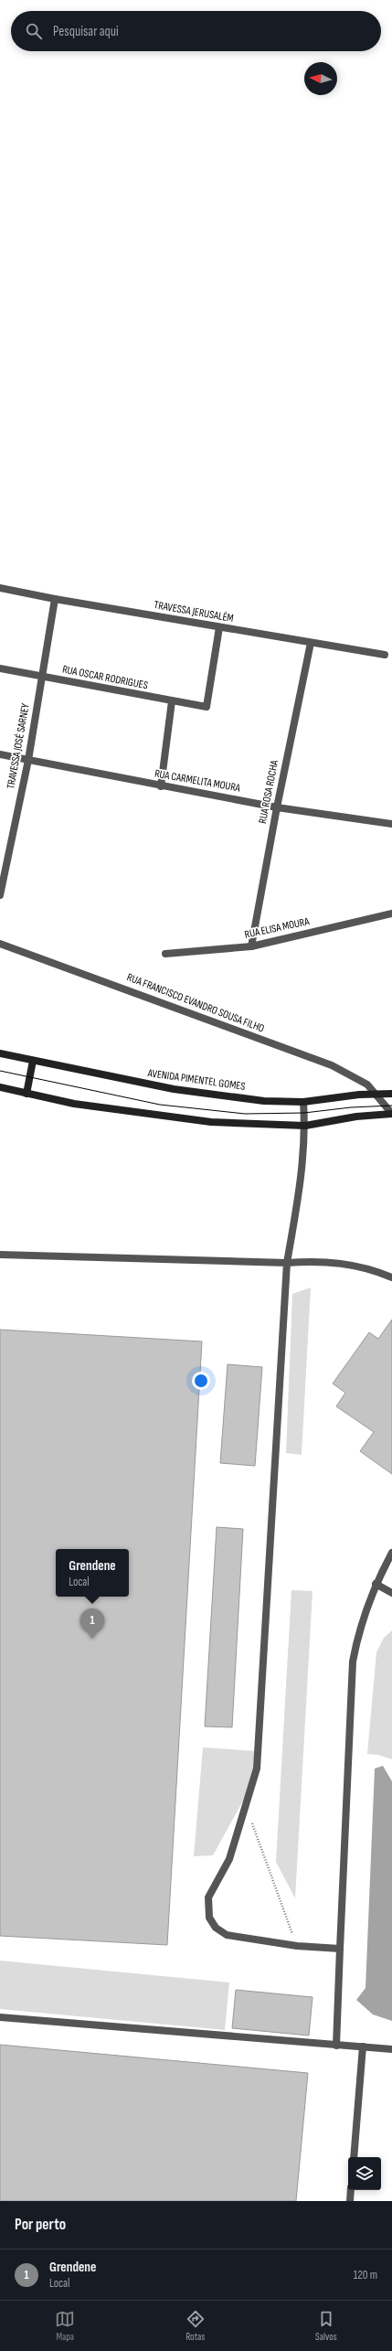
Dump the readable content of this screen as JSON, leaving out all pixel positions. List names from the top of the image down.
{
  "streets": {
    "main road": ["AVENIDA PIMENTEL GOMES"],
    "street": [
      "TRAVESSA JERUSALÉM",
      "RUA OSCAR RODRIGUES",
      "TRAVESSA JOSÉ SARNEY",
      "RUA CARMELITA MOURA",
      "RUA ROSA ROCHA",
      "RUA ELISA MOURA",
      "RUA FRANCISCO EVANDRO SOUSA FILHO"
    ]
  },
  "crossings": [
    ["TRAVESSA JERUSALÉM", "RUA OSCAR RODRIGUES"],
    ["TRAVESSA JERUSALÉM", "TRAVESSA JOSÉ SARNEY"],
    ["TRAVESSA JERUSALÉM", "RUA ROSA ROCHA"],
    ["RUA OSCAR RODRIGUES", "TRAVESSA JOSÉ SARNEY"],
    ["TRAVESSA JOSÉ SARNEY", "RUA CARMELITA MOURA"],
    ["RUA CARMELITA MOURA", "RUA ROSA ROCHA"],
    ["RUA ROSA ROCHA", "RUA ELISA MOURA"],
    ["RUA FRANCISCO EVANDRO SOUSA FILHO", "AVENIDA PIMENTEL GOMES"]
  ],
  "north": "left",
  "page": {
    "search": "Pesquisar aqui",
    "popup": ["Grendene", "Local"],
    "pins": "1",
    "heading": "Por perto",
    "list": [
      {
        "mark": "1",
        "name": "Grendene",
        "note": "Local",
        "value": "120 m"
      }
    ],
    "nav": ["Mapa", "Rotas", "Salvos"]
  }
}
